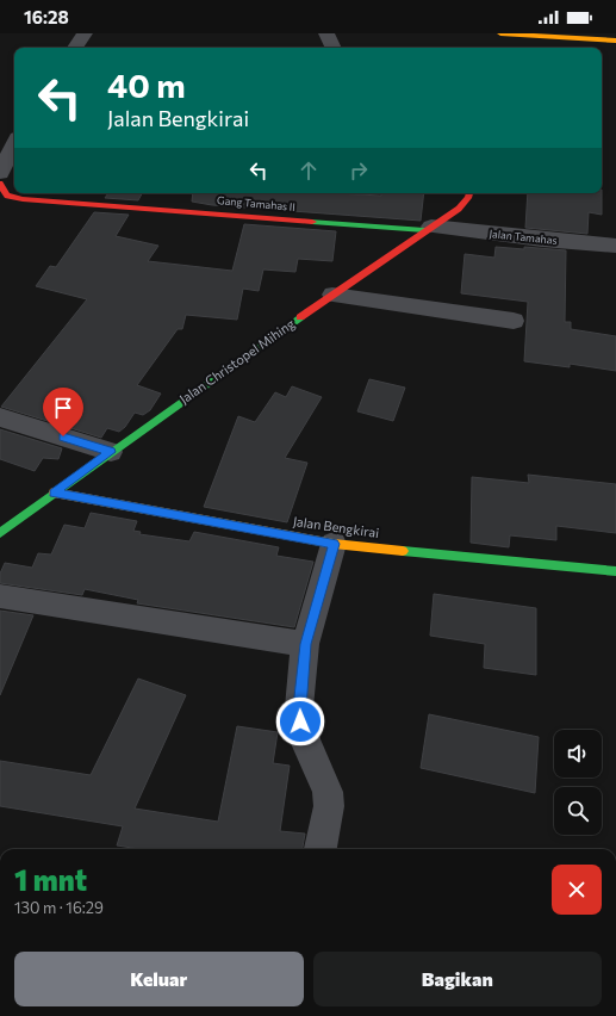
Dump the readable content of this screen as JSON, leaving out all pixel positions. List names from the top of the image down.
{
  "streets": {
    "street": [
      "Gang Tamahas II",
      "Jalan Tamahas",
      "Jalan Christopel Mihing",
      "Jalan Bengkirai"
    ]
  },
  "crossings": [
    ["Gang Tamahas II", "Jalan Tamahas"],
    ["Gang Tamahas II", "Jalan Christopel Mihing"],
    ["Jalan Tamahas", "Jalan Christopel Mihing"],
    ["Jalan Christopel Mihing", "Jalan Bengkirai"]
  ],
  "page": {
    "status": "16:28",
    "turn": ["40 m", "Jalan Bengkirai"],
    "heading": ["1 mnt", "130 m · 16:29"],
    "buttons": ["Keluar", "Bagikan"]
  }
}
